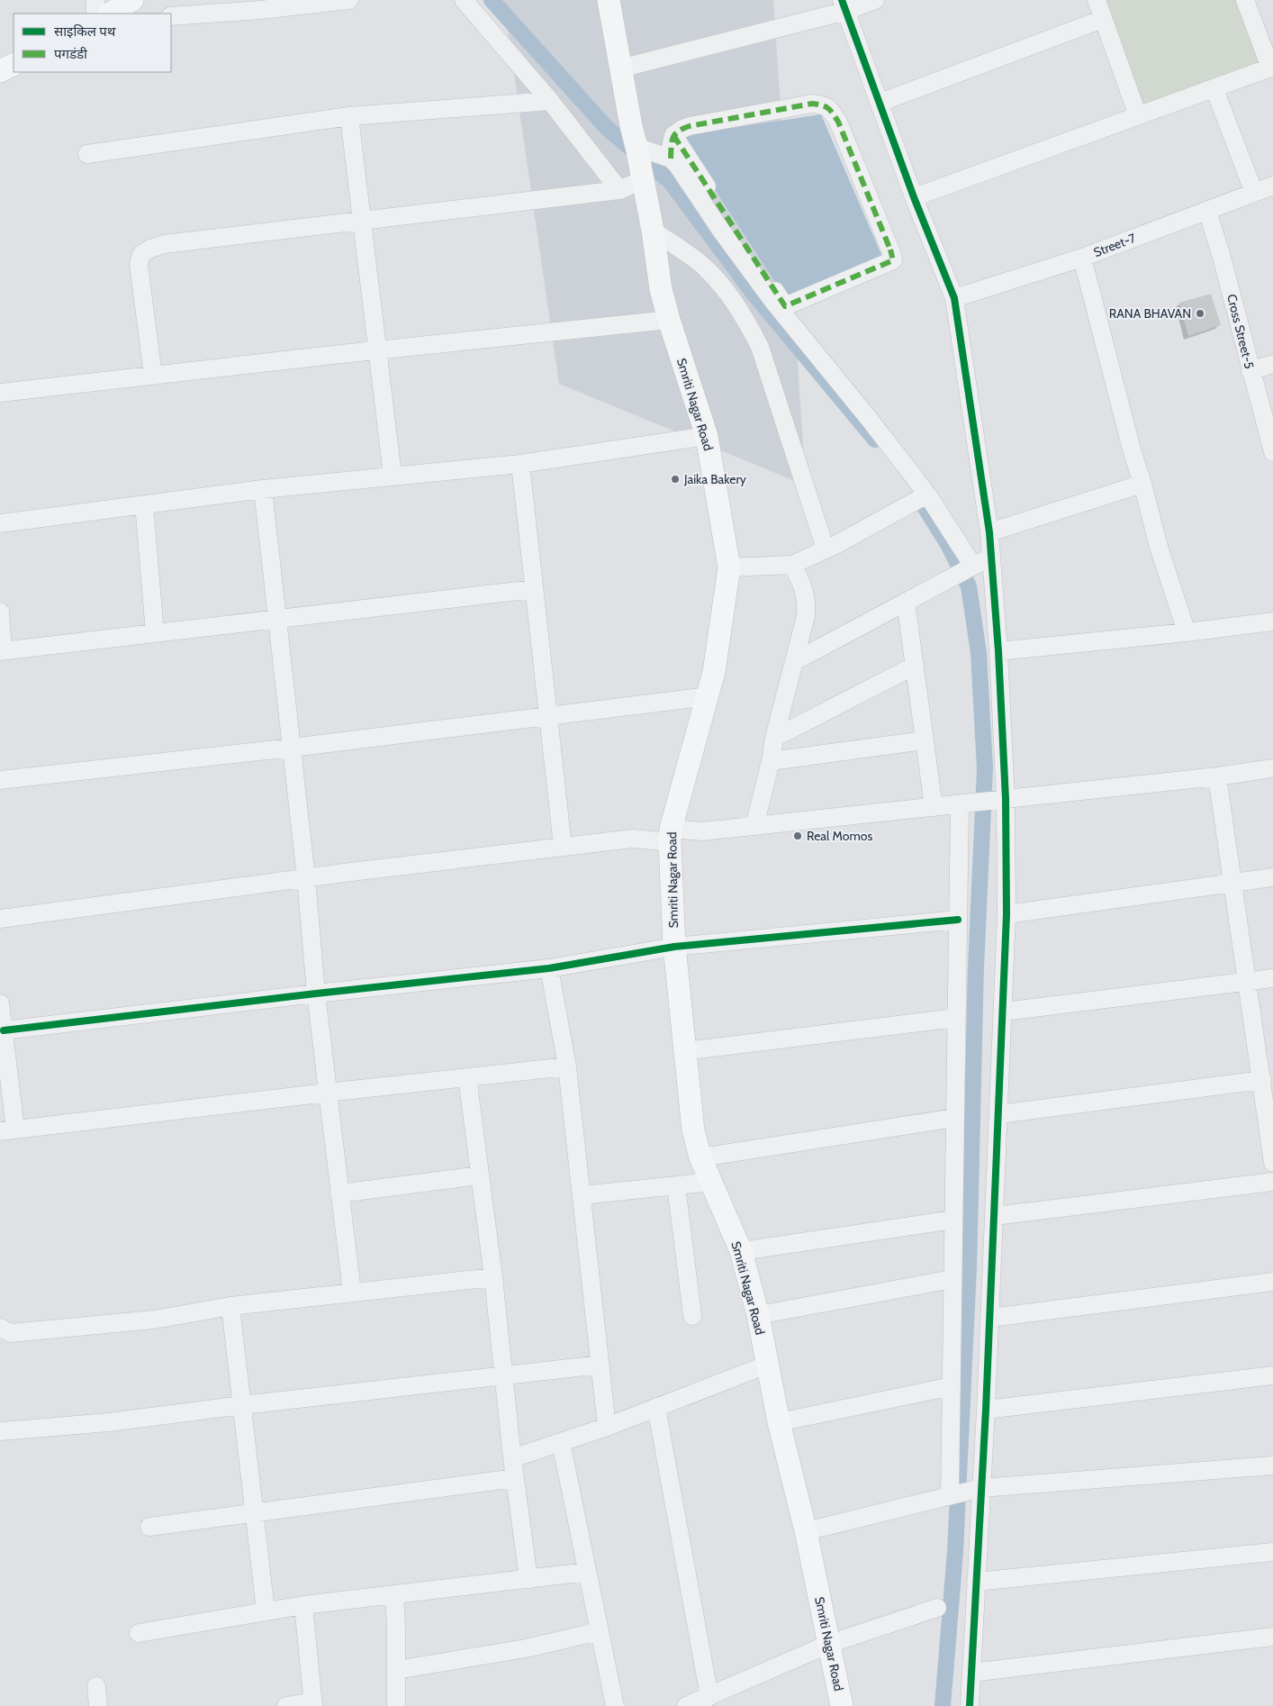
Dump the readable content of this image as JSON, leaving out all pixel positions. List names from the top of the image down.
{
  "streets": {
    "main road": ["Smriti Nagar Road"],
    "street": ["Street-7", "Cross Street-5"]
  },
  "crossings": [
    ["Street-7", "Cross Street-5"]
  ],
  "places": ["RANA BHAVAN", "Jaika Bakery", "Real Momos"],
  "legend": ["साइकिल पथ", "पगडंडी"]
}
